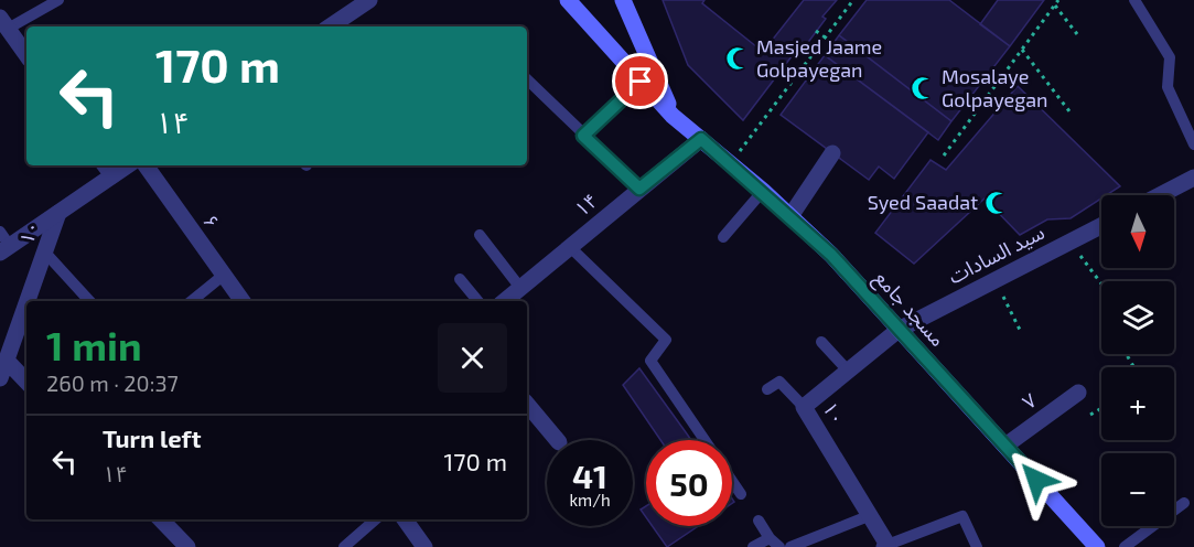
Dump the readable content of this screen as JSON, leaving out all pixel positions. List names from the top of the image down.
{
  "streets": {
    "main road": ["مسجد جامع"],
    "street": [
      "۱۴",
      "۶",
      "۱۰",
      "سید السادات",
      "۷"
    ]
  },
  "crossings": [
    ["۱۴", "مسجد جامع"],
    ["۱۰", "سید السادات"],
    ["۱۰", "مسجد جامع"],
    ["سید السادات", "مسجد جامع"],
    ["مسجد جامع", "۷"]
  ],
  "places": {
    "mosque": ["Masjed Jaame Golpayegan", "Mosalaye Golpayegan", "Syed Saadat"]
  },
  "north": "bottom",
  "page": {
    "turn": ["170 m", "۱۴"],
    "map_buttons": ["+", "−"],
    "heading": ["1 min", "260 m · 20:37"],
    "list": [
      {
        "name": "Turn left",
        "note": "۱۴",
        "value": "170 m"
      }
    ],
    "speed": "41 km/h",
    "limit": "50"
  }
}
